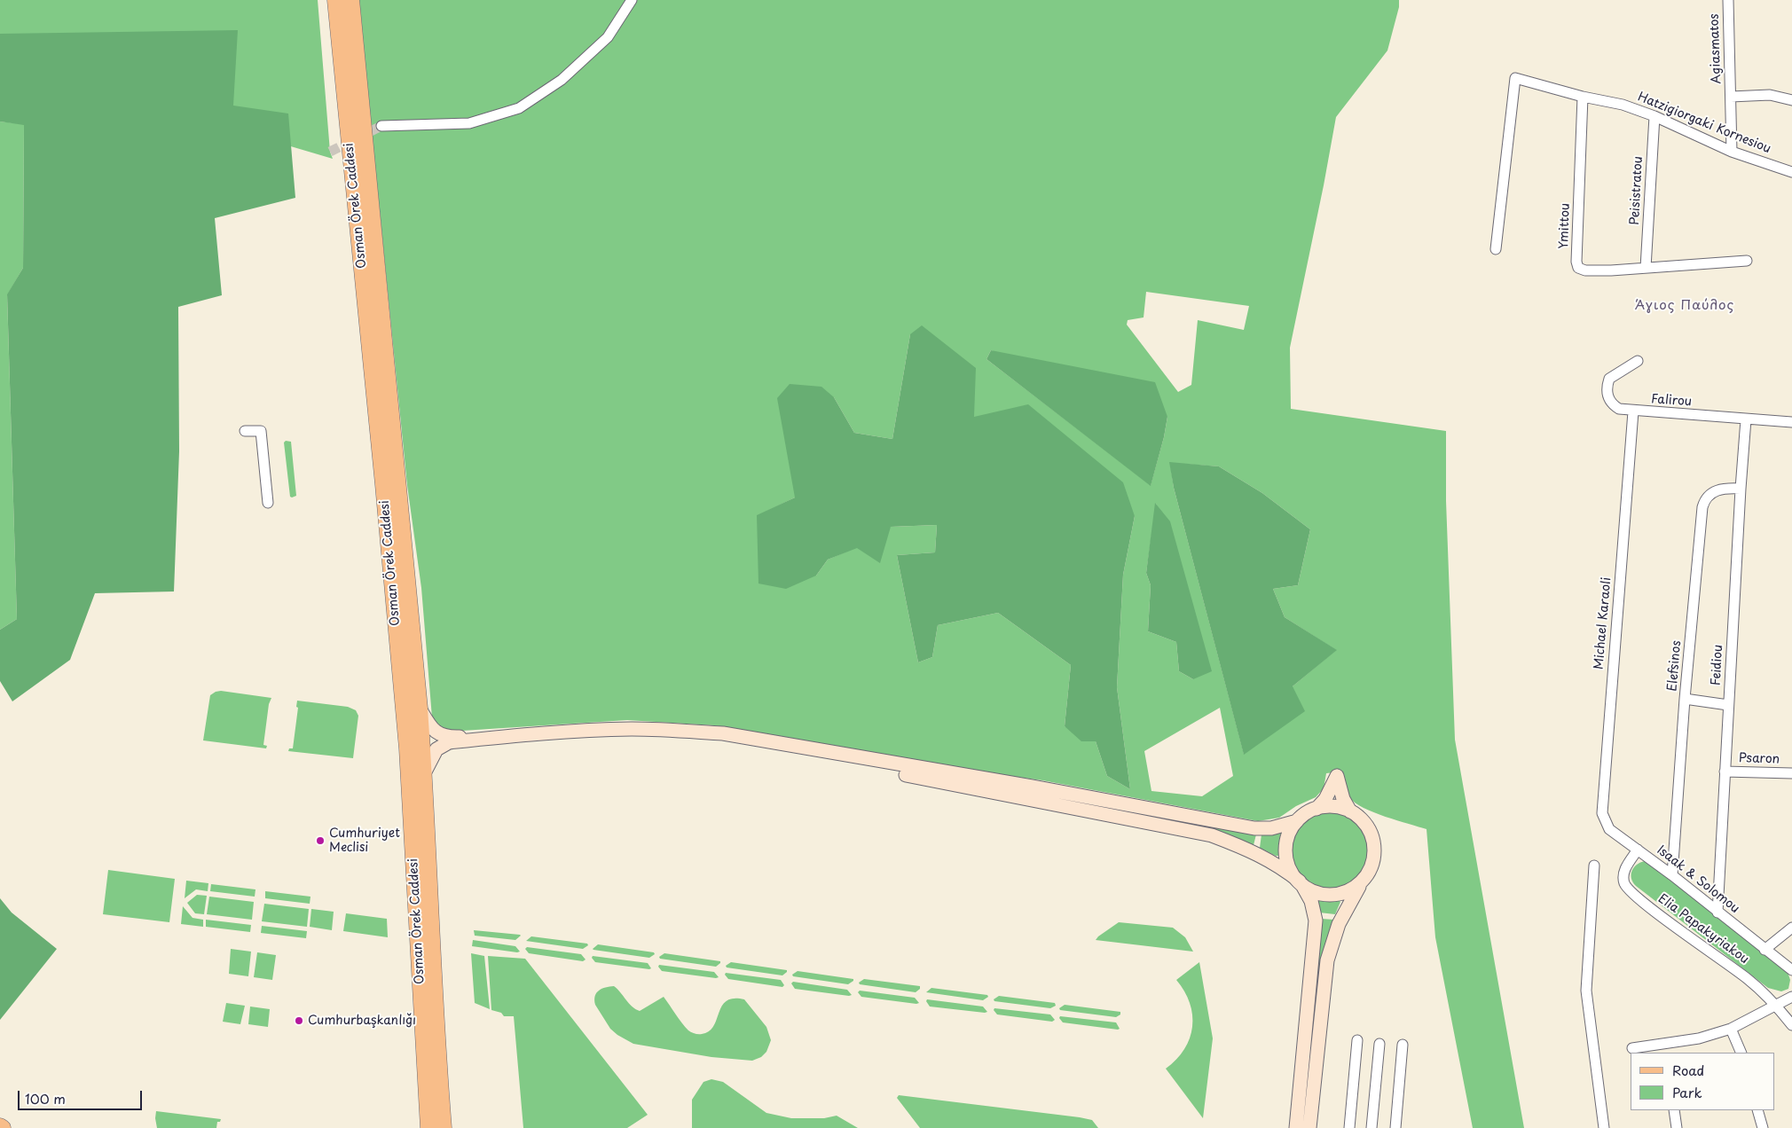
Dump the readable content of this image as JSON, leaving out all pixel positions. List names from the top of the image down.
{
  "streets": {
    "main road": ["Osman Örek Caddesi"],
    "street": [
      "Agiasmatos",
      "Hatzigiorgaki Kornesiou",
      "Peisistratou",
      "Ymittou",
      "Falirou",
      "Michael Karaoli",
      "Feidiou",
      "Elefsinos",
      "Psaron",
      "Isaak & Solomou",
      "Elia Papakyriakou"
    ]
  },
  "crossings": [
    ["Agiasmatos", "Hatzigiorgaki Kornesiou"],
    ["Hatzigiorgaki Kornesiou", "Peisistratou"],
    ["Hatzigiorgaki Kornesiou", "Ymittou"],
    ["Peisistratou", "Ymittou"],
    ["Falirou", "Michael Karaoli"],
    ["Falirou", "Feidiou"],
    ["Michael Karaoli", "Isaak & Solomou"],
    ["Feidiou", "Elefsinos"],
    ["Feidiou", "Psaron"],
    ["Feidiou", "Isaak & Solomou"],
    ["Elefsinos", "Isaak & Solomou"],
    ["Isaak & Solomou", "Elia Papakyriakou"]
  ],
  "districts": ["Άγιος Παύλος"],
  "places": ["Cumhuriyet Meclisi", "Cumhurbaşkanlığı"],
  "legend": ["Road", "Park"],
  "scale_bar": "100 m"
}
